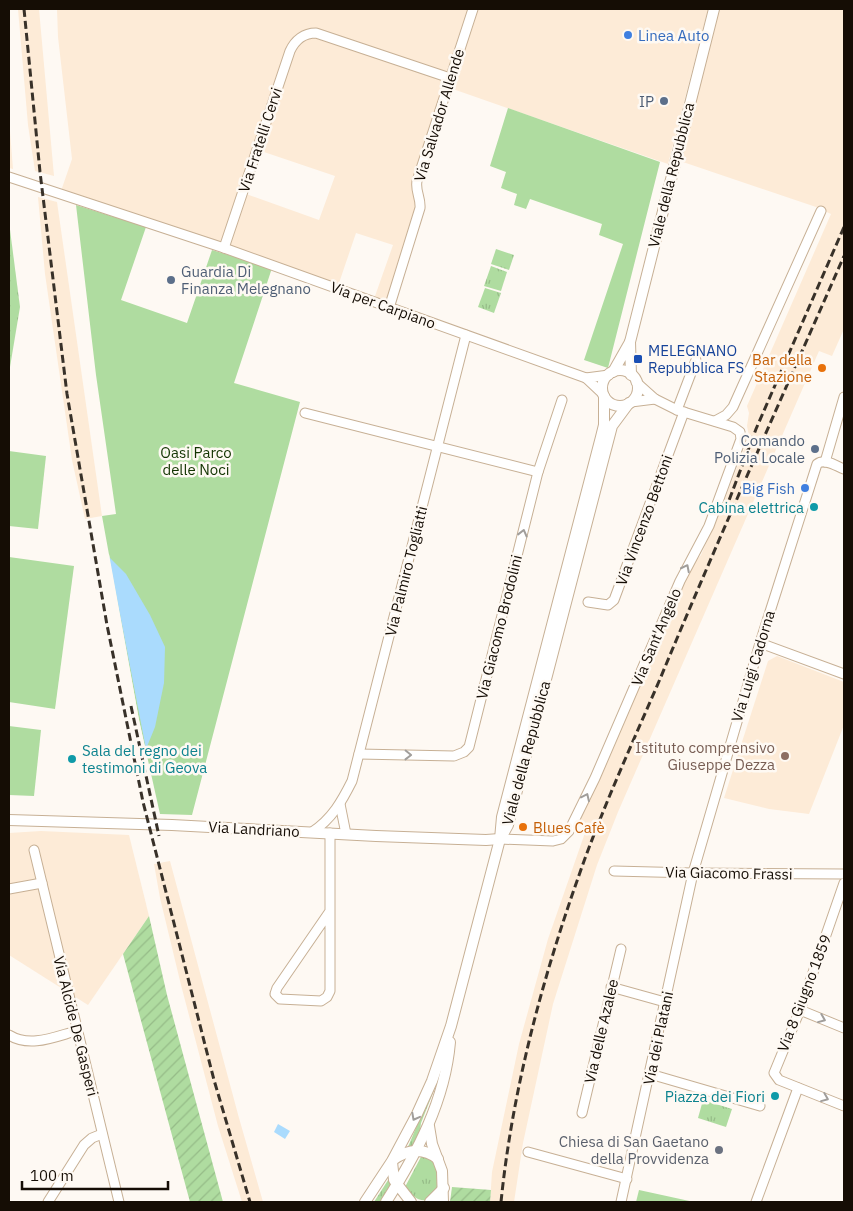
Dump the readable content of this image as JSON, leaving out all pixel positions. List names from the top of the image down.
{
  "streets": {
    "street": [
      "Via Salvador Allende",
      "Via Fratelli Cervi",
      "Viale della Repubblica",
      "Via per Carpiano",
      "Via Vincenzo Bettoni",
      "Via Palmiro Togliatti",
      "Via Giacomo Brodolini",
      "Via Sant'Angelo",
      "Via Luigi Cadorna",
      "Via Landriano",
      "Via Giacomo Frassi",
      "Via 8 Giugno 1859",
      "Via Alcide De Gasperi",
      "Via delle Azalee",
      "Via dei Platani"
    ]
  },
  "crossings": [
    ["Via Salvador Allende", "Via Fratelli Cervi"],
    ["Via Salvador Allende", "Via per Carpiano"],
    ["Via Fratelli Cervi", "Via per Carpiano"],
    ["Viale della Repubblica", "Via per Carpiano"],
    ["Viale della Repubblica", "Via Sant'Angelo"],
    ["Viale della Repubblica", "Via Landriano"],
    ["Via per Carpiano", "Via Palmiro Togliatti"],
    ["Via Palmiro Togliatti", "Via Giacomo Brodolini"],
    ["Via Palmiro Togliatti", "Via Landriano"],
    ["Via Sant'Angelo", "Via Landriano"],
    ["Via Luigi Cadorna", "Via Giacomo Frassi"],
    ["Via Luigi Cadorna", "Via dei Platani"],
    ["Via Giacomo Frassi", "Via dei Platani"]
  ],
  "one_way": ["Via Giacomo Brodolini", "Via Sant'Angelo"],
  "parks": ["Oasi Parco delle Noci"],
  "places": {
    "other": [
      "Linea Auto",
      "IP",
      "Guardia Di Finanza Melegnano",
      "Bar della Stazione",
      "Comando Polizia Locale",
      "Big Fish",
      "Cabina elettrica",
      "Istituto comprensivo Giuseppe Dezza",
      "Sala del regno dei testimoni di Geova",
      "Blues Cafè",
      "Piazza dei Fiori",
      "Chiesa di San Gaetano della Provvidenza"
    ],
    "transit": ["MELEGNANO Repubblica FS"]
  },
  "scale_bar": "100 m"
}
